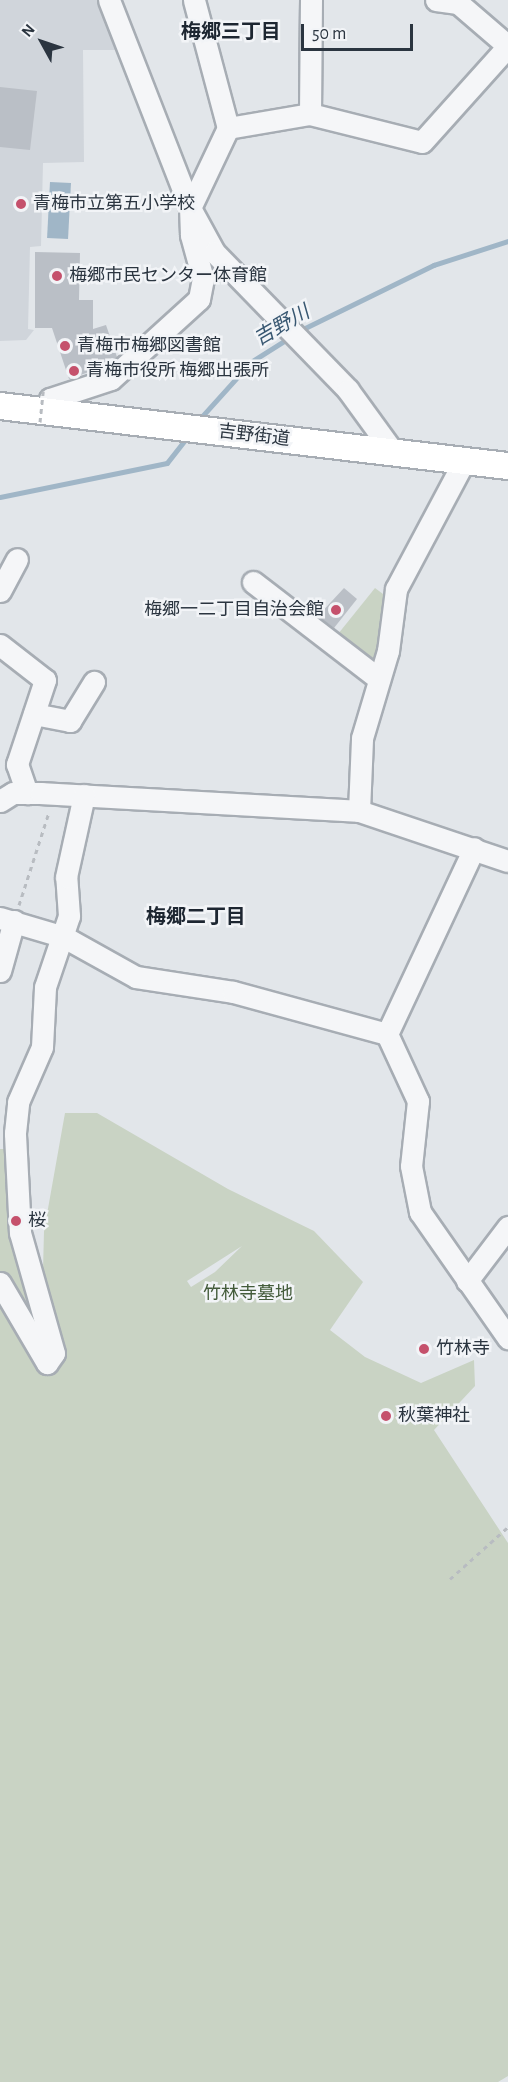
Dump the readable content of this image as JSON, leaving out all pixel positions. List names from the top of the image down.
{
  "streets": {
    "main road": ["吉野街道"]
  },
  "districts": ["梅郷三丁目", "梅郷二丁目"],
  "water": ["吉野川"],
  "parks": ["竹林寺墓地"],
  "places": [
    "青梅市立第五小学校",
    "梅郷市民センター体育館",
    "青梅市梅郷図書館",
    "青梅市役所 梅郷出張所",
    "梅郷一二丁目自治会館",
    "桜",
    "竹林寺",
    "秋葉神社"
  ],
  "scale_bar": "50 m",
  "north": "top left"
}
